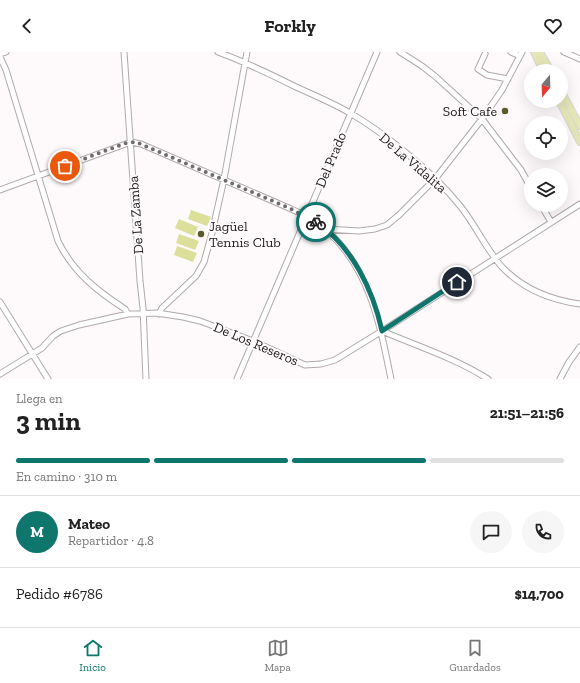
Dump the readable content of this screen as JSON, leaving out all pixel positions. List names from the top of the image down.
{
  "streets": {
    "street": [
      "Del Prado",
      "De La Vidalita",
      "De La Zamba",
      "De Los Reseros"
    ]
  },
  "crossings": [
    ["Del Prado", "De La Vidalita"],
    ["Del Prado", "De Los Reseros"],
    ["De La Vidalita", "De Los Reseros"],
    ["De La Zamba", "De Los Reseros"]
  ],
  "places": ["Soft Cafe", "Jagüel Tennis Club"],
  "north": "bottom",
  "page": {
    "header": "Forkly",
    "heading": ["3 min", "Llega en", "21:51–21:56"],
    "panel": [
      "Mateo",
      "Repartidor · 4.8",
      "Pedido #6786",
      "$14,700"
    ],
    "bar": "En camino · 310 m",
    "round": "M",
    "tabs": ["Inicio", "Mapa", "Guardados"]
  }
}
